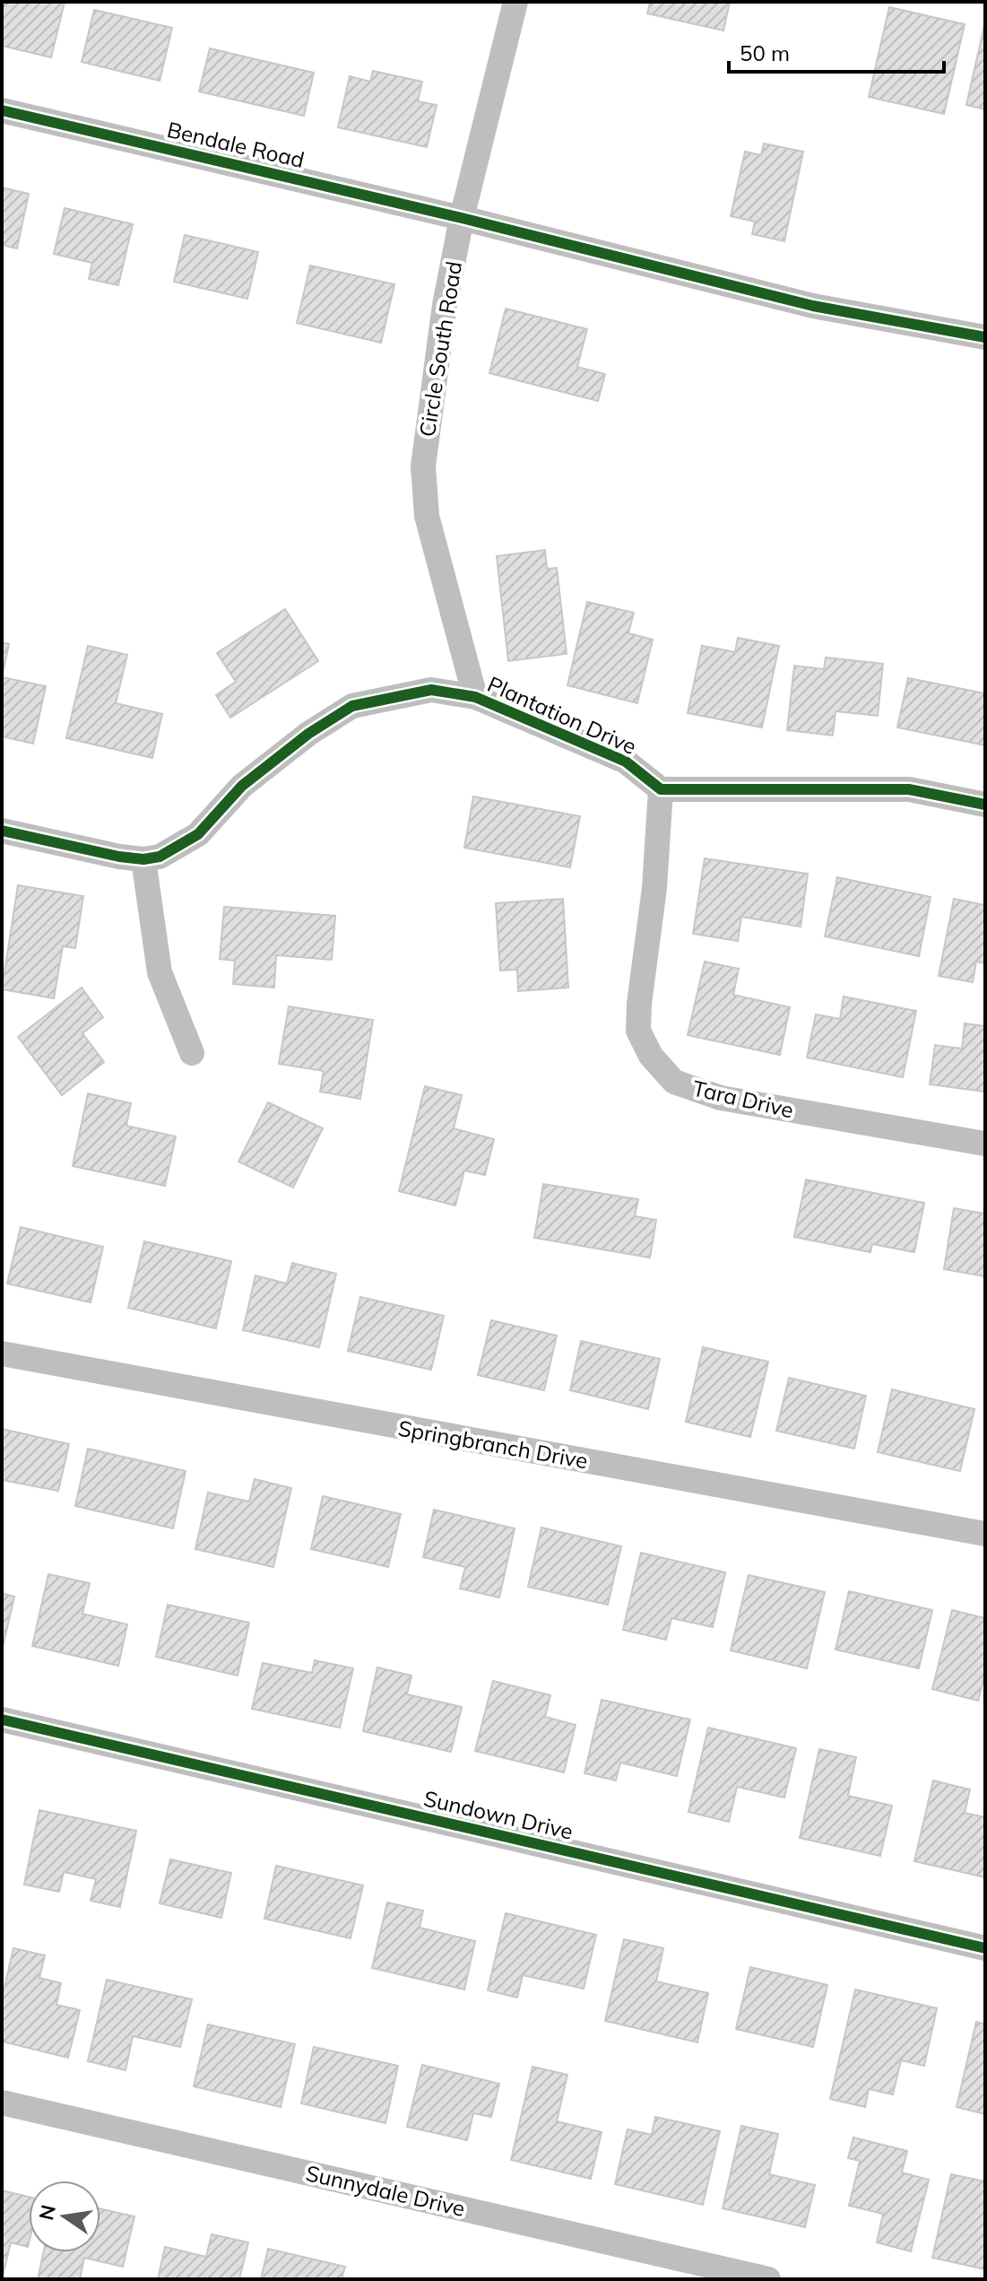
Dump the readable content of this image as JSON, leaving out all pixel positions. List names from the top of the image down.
{
  "streets": {
    "street": [
      "Bendale Road",
      "Circle South Road",
      "Plantation Drive",
      "Tara Drive",
      "Springbranch Drive",
      "Sundown Drive",
      "Sunnydale Drive"
    ]
  },
  "crossings": [
    ["Bendale Road", "Circle South Road"],
    ["Circle South Road", "Plantation Drive"],
    ["Plantation Drive", "Tara Drive"]
  ],
  "scale_bar": "50 m",
  "north": "left"
}
